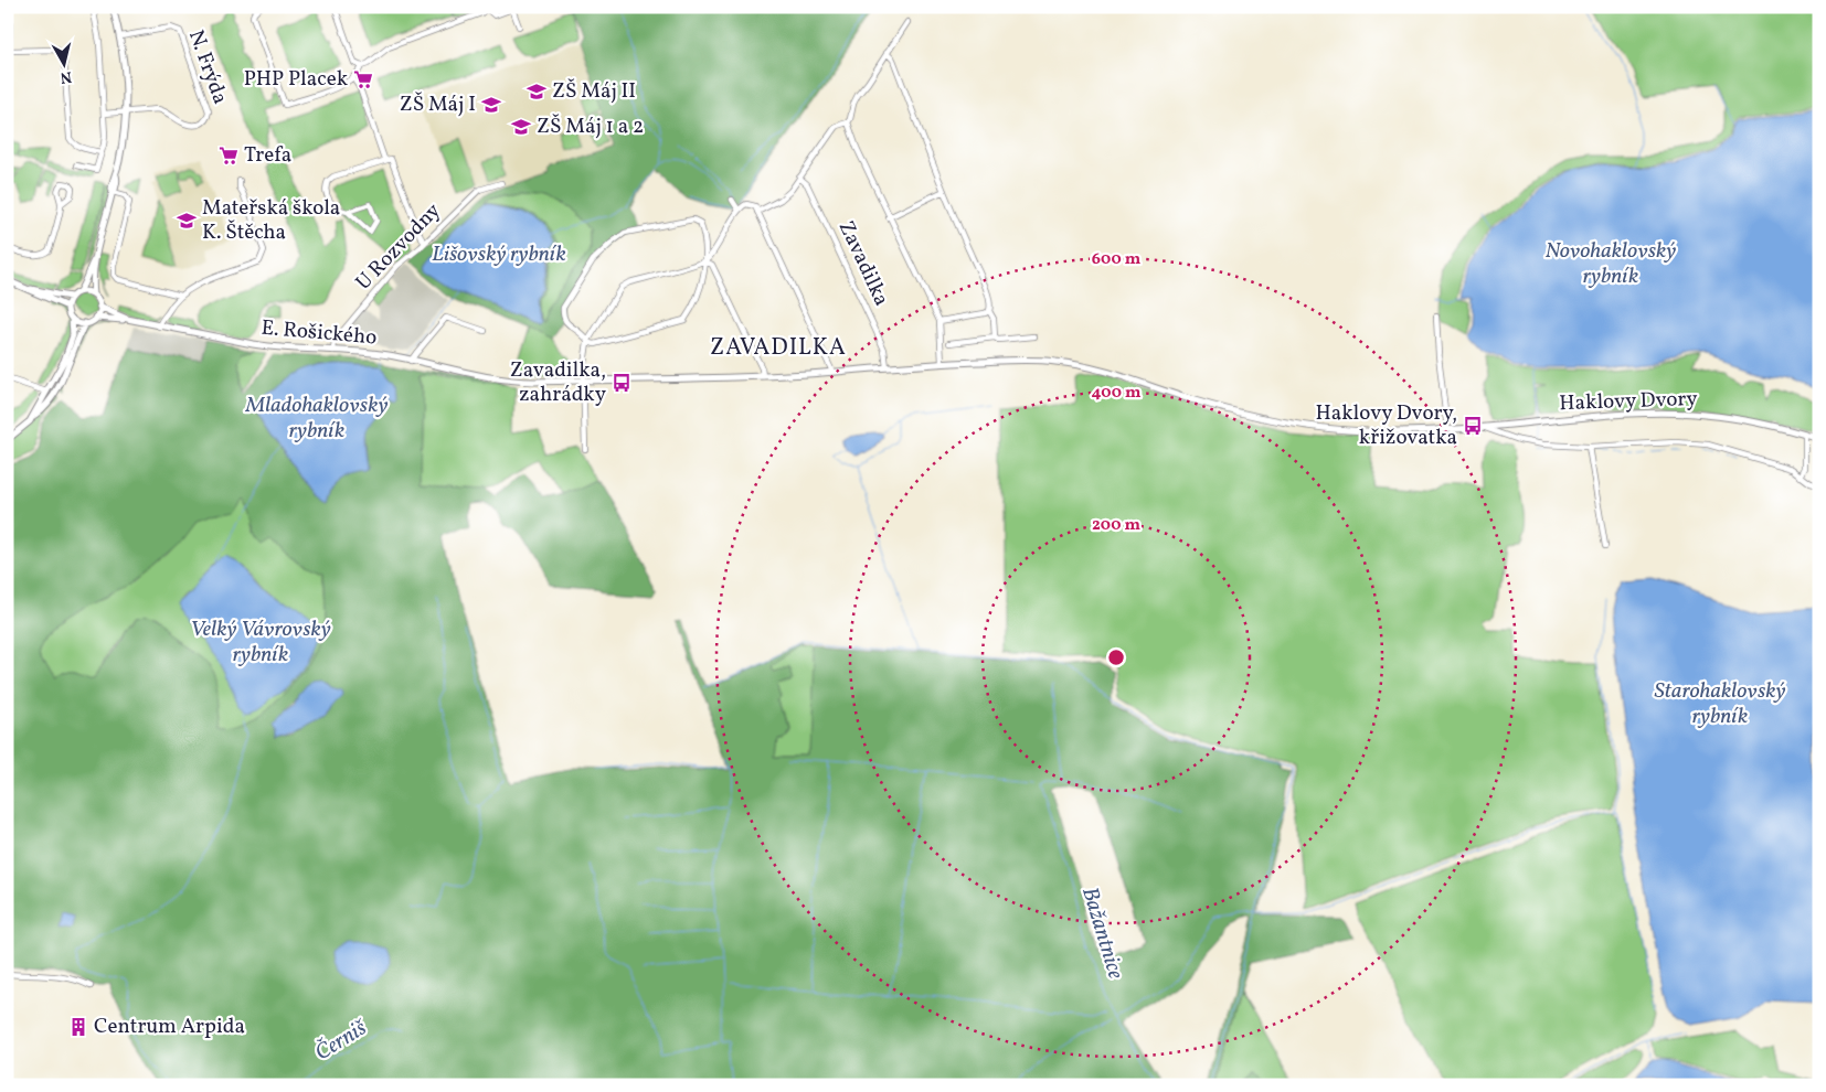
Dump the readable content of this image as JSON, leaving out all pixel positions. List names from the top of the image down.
{
  "streets": {
    "street": [
      "N. Frýda",
      "U Rozvodny",
      "Zavadilka",
      "E. Rošického",
      "Haklovy Dvory"
    ]
  },
  "crossings": [
    ["U Rozvodny", "E. Rošického"]
  ],
  "districts": ["ZAVADILKA"],
  "water": [
    "Novohaklovský rybník",
    "Lišovský rybník",
    "Mladohaklovský rybník",
    "Velký Vávrovský rybník",
    "Starohaklovský rybník",
    "Bažantnice",
    "Černiš"
  ],
  "places": {
    "supermarket": ["PHP Placek", "Trefa"],
    "school or university": [
      "ZŠ Máj II",
      "ZŠ Máj I",
      "ZŠ Máj 1 a 2",
      "Mateřská škola K. Štěcha"
    ],
    "bus stop": ["Zavadilka, zahrádky", "Haklovy Dvory, křižovatka"],
    "building": ["Centrum Arpida"]
  },
  "north": "bottom",
  "rings": ["600 m", "400 m", "200 m"]
}
